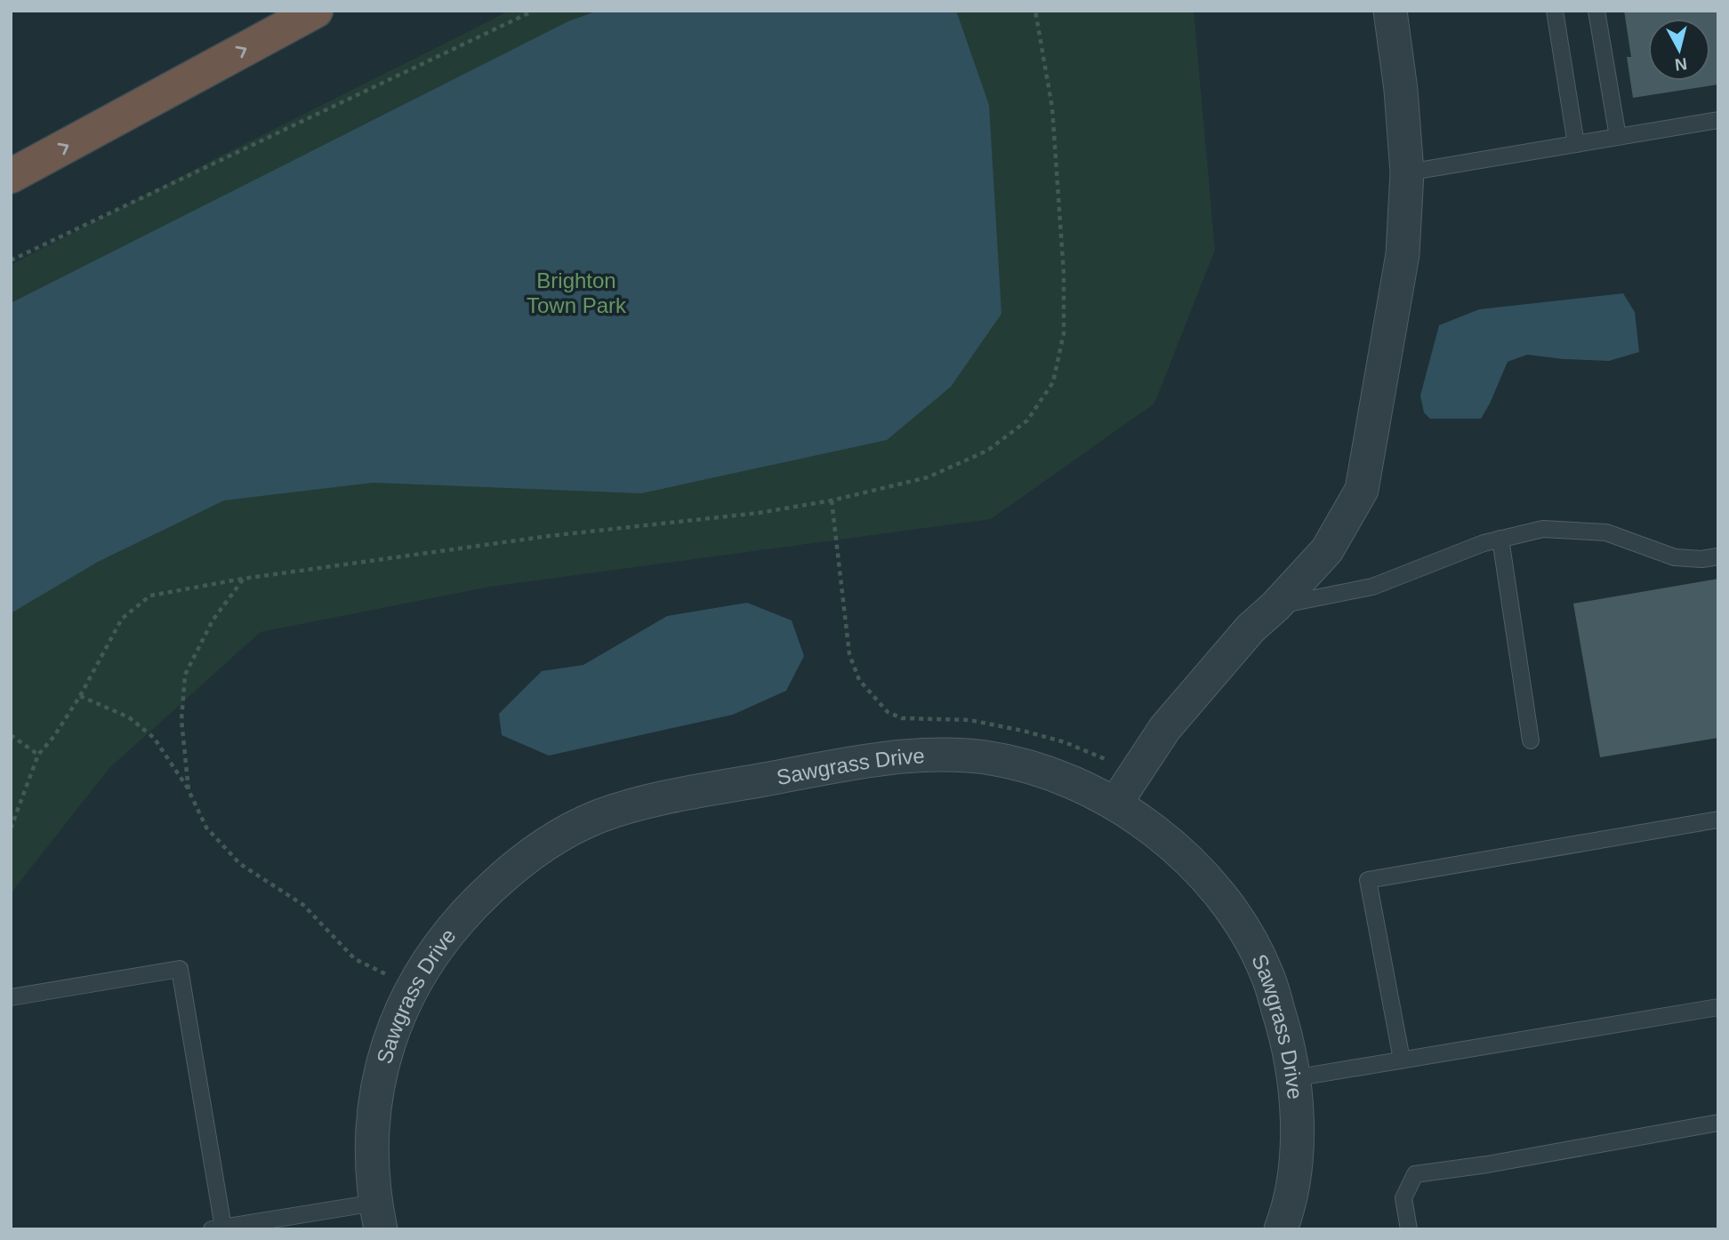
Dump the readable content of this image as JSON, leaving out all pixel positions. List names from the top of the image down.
{
  "streets": {
    "street": ["Sawgrass Drive"]
  },
  "parks": ["Brighton Town Park"],
  "north": "bottom"
}
